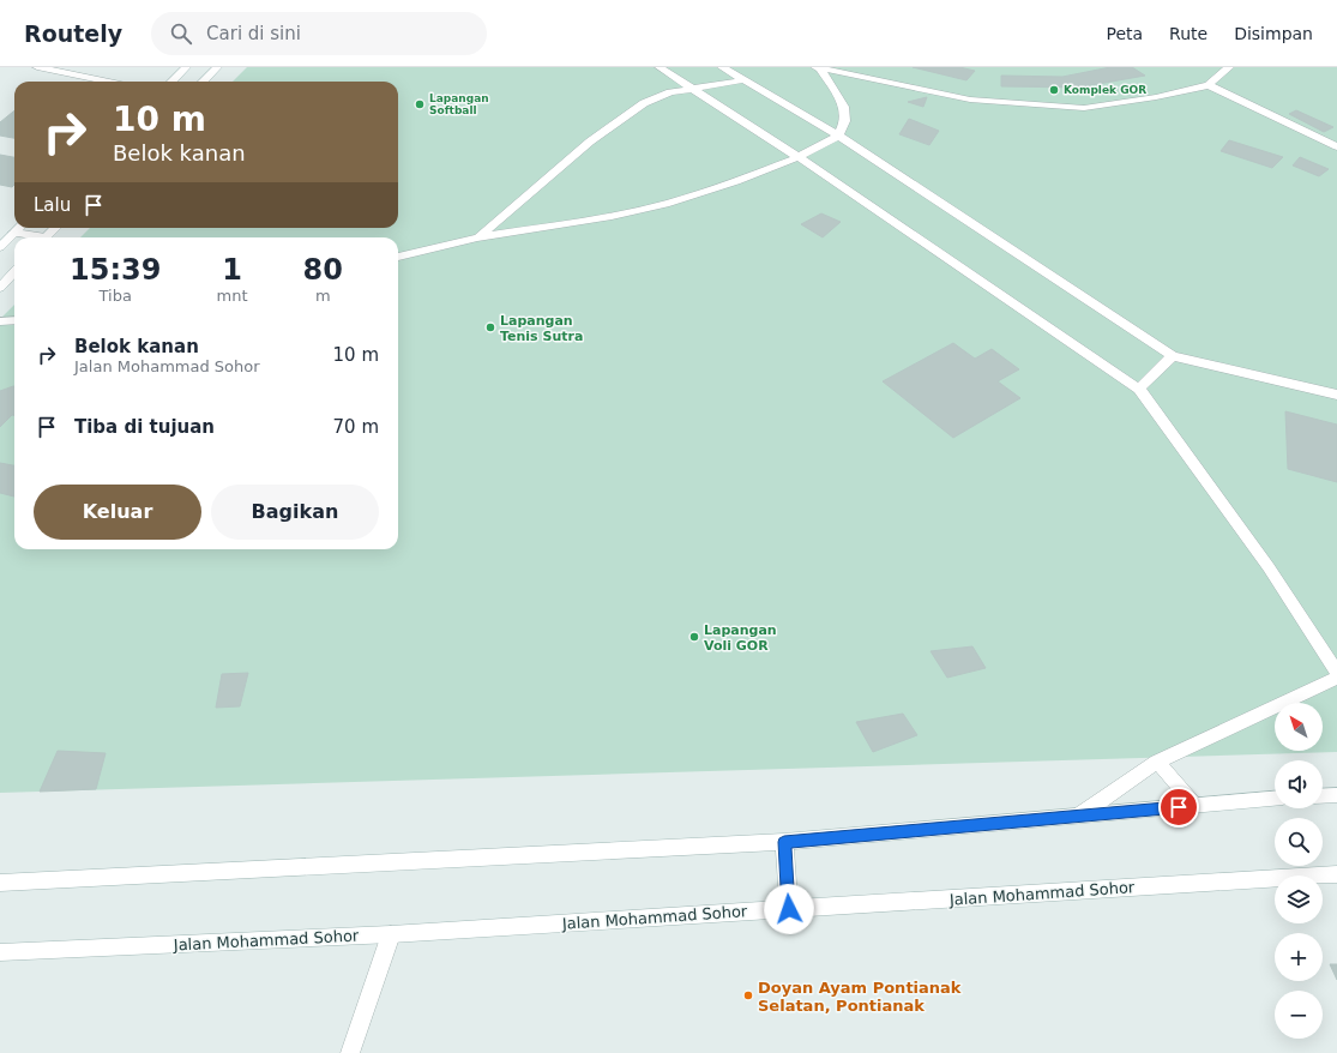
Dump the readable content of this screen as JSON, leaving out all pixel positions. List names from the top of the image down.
{
  "streets": {
    "street": ["Jalan Mohammad Sohor"]
  },
  "places": [
    "Komplek GOR",
    "Lapangan Softball",
    "Lapangan Tenis Sutra",
    "Lapangan Voli GOR",
    "Doyan Ayam Pontianak Selatan, Pontianak"
  ],
  "north": "top left",
  "page": {
    "header": "Routely",
    "search": "Cari di sini",
    "nav": ["Peta", "Rute", "Disimpan"],
    "turn": ["10 m", "Belok kanan"],
    "then": "Lalu",
    "eta": [
      "15:39",
      "Tiba",
      "1",
      "mnt",
      "80",
      "m"
    ],
    "list": [
      {
        "name": "Belok kanan",
        "note": "Jalan Mohammad Sohor",
        "value": "10 m"
      },
      {
        "name": "Tiba di tujuan",
        "value": "70 m"
      }
    ],
    "buttons": ["Keluar", "Bagikan"],
    "map_buttons": ["+", "−"]
  }
}
